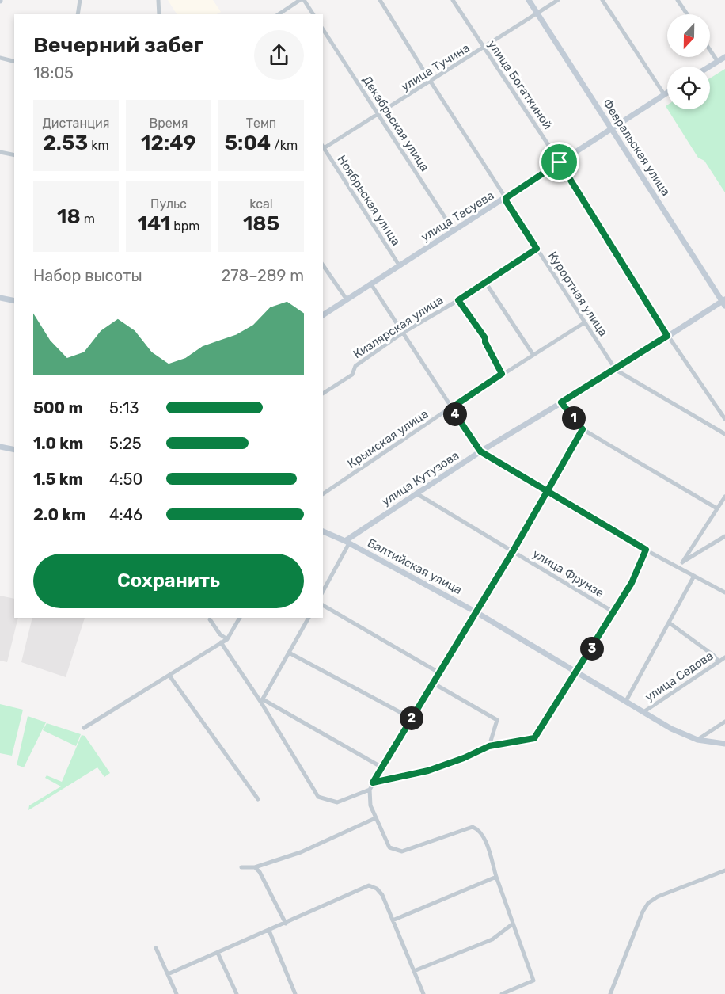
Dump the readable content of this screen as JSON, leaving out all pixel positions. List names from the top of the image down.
{
  "streets": {
    "street": [
      "улица Тучина",
      "улица Богаткиной",
      "Декабрьская улица",
      "Февральская улица",
      "Ноябрьская улица",
      "улица Тасуева",
      "Курортная улица",
      "Кизлярская улица",
      "Крымская улица",
      "улица Кутузова",
      "Балтийская улица",
      "улица Фрунзе",
      "улица Седова"
    ]
  },
  "crossings": [
    ["улица Тучина", "улица Богаткиной"],
    ["улица Тучина", "Декабрьская улица"],
    ["улица Тучина", "Февральская улица"],
    ["улица Тучина", "Ноябрьская улица"],
    ["улица Тучина", "Курортная улица"],
    ["улица Богаткиной", "улица Тасуева"],
    ["улица Богаткиной", "улица Кутузова"],
    ["Декабрьская улица", "улица Тасуева"],
    ["Февральская улица", "улица Тасуева"],
    ["Февральская улица", "улица Кутузова"],
    ["Ноябрьская улица", "улица Тасуева"],
    ["улица Тасуева", "Курортная улица"],
    ["Курортная улица", "Кизлярская улица"],
    ["Курортная улица", "Крымская улица"],
    ["Курортная улица", "улица Кутузова"],
    ["улица Кутузова", "Балтийская улица"],
    ["улица Кутузова", "улица Фрунзе"],
    ["Балтийская улица", "улица Седова"]
  ],
  "north": "bottom",
  "page": {
    "heading": ["Вечерний забег", "18:05"],
    "stats": [
      ["Дистанция", "2.53 km"],
      ["Время", "12:49"],
      ["Темп", "5:04 /km"],
      ["18 m"],
      ["Пульс", "141 bpm"],
      ["kcal", "185"]
    ],
    "chart": ["Набор высоты", "278–289 m"],
    "list": [
      {
        "name": "500 m",
        "note": "5:13"
      },
      {
        "name": "1.0 km",
        "note": "5:25"
      },
      {
        "name": "1.5 km",
        "note": "4:50"
      },
      {
        "name": "2.0 km",
        "note": "4:46"
      }
    ],
    "pins": [
      "4",
      "1",
      "3",
      "2"
    ],
    "buttons": "Сохранить"
  }
}
